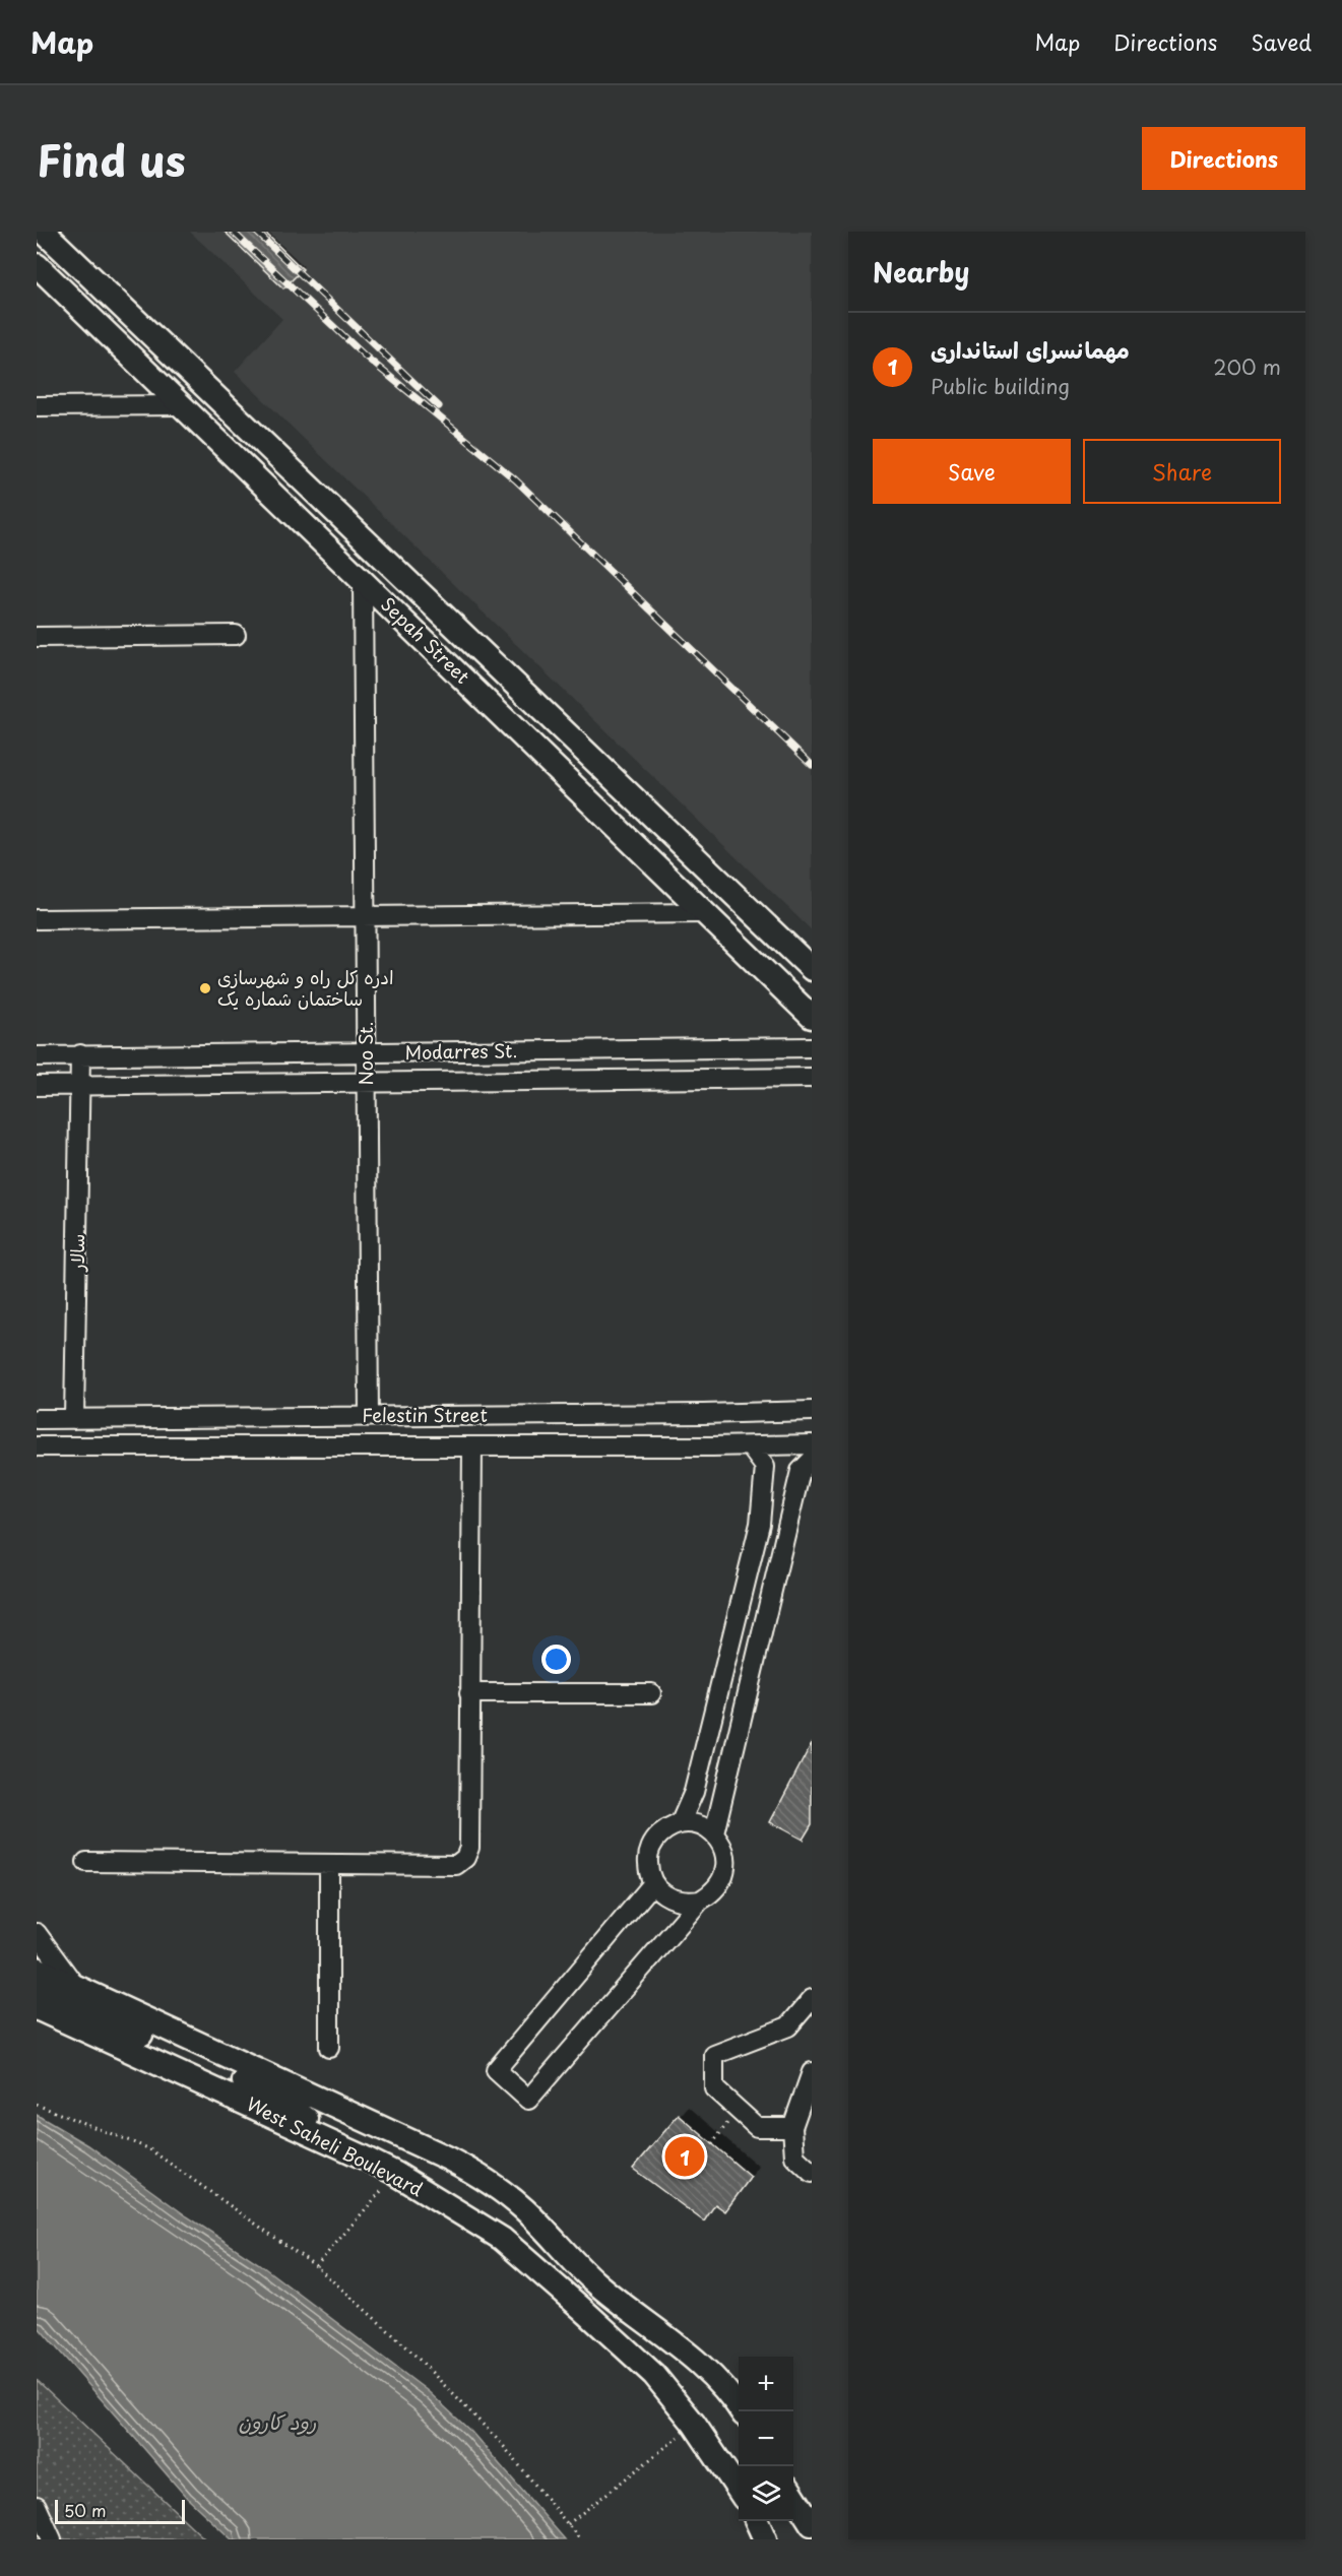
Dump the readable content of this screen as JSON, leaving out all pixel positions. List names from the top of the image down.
{
  "streets": {
    "main road": ["Sepah Street", "West Saheli Boulevard"],
    "street": [
      "Modarres St.",
      "Noo St.",
      "سالار",
      "Felestin Street"
    ]
  },
  "crossings": [
    ["Sepah Street", "Noo St."],
    ["Modarres St.", "Noo St."],
    ["Modarres St.", "سالار"],
    ["Noo St.", "Felestin Street"],
    ["سالار", "Felestin Street"]
  ],
  "water": ["رود کارون"],
  "places": ["ادره کل راه و شهرسازی ساختمان شماره یک"],
  "scale_bar": "50 m",
  "page": {
    "header": "Map",
    "nav": ["Map", "Directions", "Saved"],
    "title": "Find us",
    "buttons": [
      "Directions",
      ["Save", "Share"]
    ],
    "heading": "Nearby",
    "list": [
      {
        "mark": "1",
        "name": "مهمانسرای استانداری",
        "note": "Public building",
        "value": "200 m"
      }
    ],
    "pins": "1",
    "map_buttons": ["+", "−"],
    "scale": "50 m"
  }
}
